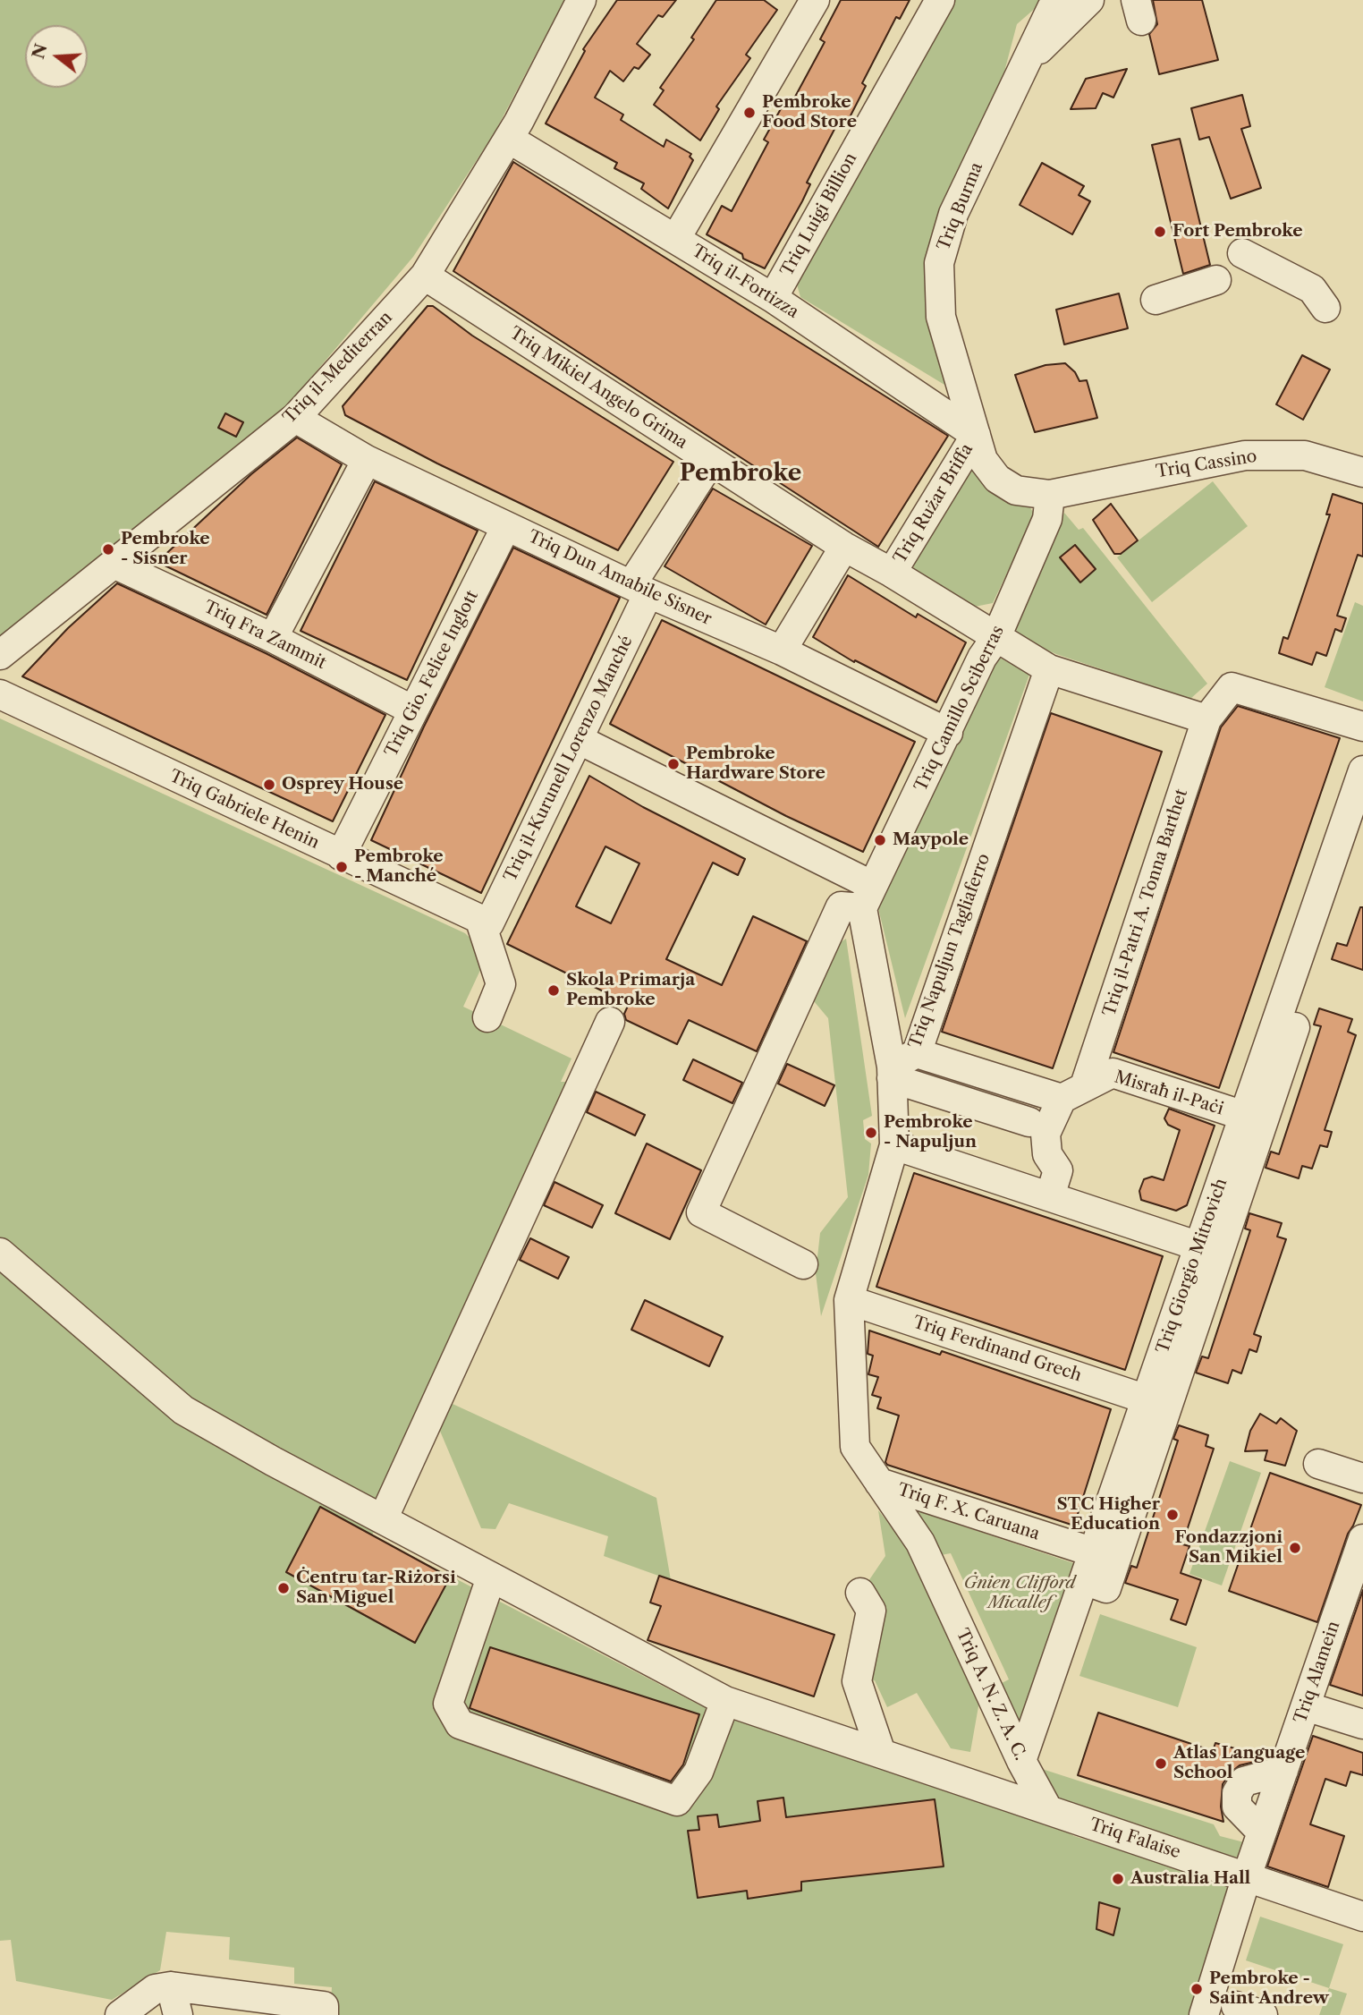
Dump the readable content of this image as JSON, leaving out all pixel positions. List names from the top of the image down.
{
  "streets": {
    "street": [
      "Triq Burma",
      "Triq Luigi Billion",
      "Triq il-Fortizza",
      "Triq il-Mediterran",
      "Triq Mikiel Angelo Grima",
      "Triq Cassino",
      "Triq Rużar Briffa",
      "Triq Dun Amabile Sisner",
      "Triq Fra Zammit",
      "Triq Gio. Felice Inglott",
      "Triq Camillo Sciberras",
      "Triq il-Kurunell Lorenzo Manché",
      "Triq Gabriele Henin",
      "Triq il-Patri A. Tonna Barthet",
      "Triq Napuljun Tagliaferro",
      "Misraħ il-Paċi",
      "Triq Giorgio Mitrovich",
      "Triq Ferdinand Grech",
      "Triq F. X. Caruana",
      "Triq Alamein",
      "Triq A. N. Z. A. C.",
      "Triq Falaise"
    ]
  },
  "crossings": [
    ["Triq Burma", "Triq il-Fortizza"],
    ["Triq Burma", "Triq Cassino"],
    ["Triq Burma", "Triq Rużar Briffa"],
    ["Triq Burma", "Triq Camillo Sciberras"],
    ["Triq Luigi Billion", "Triq il-Fortizza"],
    ["Triq il-Fortizza", "Triq il-Mediterran"],
    ["Triq il-Fortizza", "Triq Rużar Briffa"],
    ["Triq il-Mediterran", "Triq Mikiel Angelo Grima"],
    ["Triq il-Mediterran", "Triq Dun Amabile Sisner"],
    ["Triq il-Mediterran", "Triq Fra Zammit"],
    ["Triq Mikiel Angelo Grima", "Triq Rużar Briffa"],
    ["Triq Mikiel Angelo Grima", "Triq Camillo Sciberras"],
    ["Triq Mikiel Angelo Grima", "Triq il-Kurunell Lorenzo Manché"],
    ["Triq Mikiel Angelo Grima", "Triq il-Patri A. Tonna Barthet"],
    ["Triq Mikiel Angelo Grima", "Triq Napuljun Tagliaferro"],
    ["Triq Cassino", "Triq Camillo Sciberras"],
    ["Triq Dun Amabile Sisner", "Triq Gio. Felice Inglott"],
    ["Triq Dun Amabile Sisner", "Triq Camillo Sciberras"],
    ["Triq Dun Amabile Sisner", "Triq il-Kurunell Lorenzo Manché"],
    ["Triq Fra Zammit", "Triq Gio. Felice Inglott"],
    ["Triq Gio. Felice Inglott", "Triq Gabriele Henin"],
    ["Triq il-Kurunell Lorenzo Manché", "Triq Gabriele Henin"],
    ["Triq il-Patri A. Tonna Barthet", "Misraħ il-Paċi"],
    ["Misraħ il-Paċi", "Triq Giorgio Mitrovich"],
    ["Triq Giorgio Mitrovich", "Triq Ferdinand Grech"],
    ["Triq Giorgio Mitrovich", "Triq F. X. Caruana"],
    ["Triq Giorgio Mitrovich", "Triq A. N. Z. A. C."],
    ["Triq Ferdinand Grech", "Triq A. N. Z. A. C."],
    ["Triq F. X. Caruana", "Triq A. N. Z. A. C."],
    ["Triq Alamein", "Triq Falaise"],
    ["Triq A. N. Z. A. C.", "Triq Falaise"]
  ],
  "districts": ["Pembroke"],
  "parks": ["Ġnien Clifford Micallef"],
  "places": [
    "Pembroke Food Store",
    "Fort Pembroke",
    "Pembroke - Sisner",
    "Pembroke Hardware Store",
    "Osprey House",
    "Maypole",
    "Pembroke - Manché",
    "Skola Primarja Pembroke",
    "Pembroke - Napuljun",
    "STC Higher Education",
    "Fondazzjoni San Mikiel",
    "Ċentru tar-Riżorsi San Miguel",
    "Atlas Language School",
    "Australia Hall",
    "Pembroke - Saint Andrew"
  ],
  "north": "left"
}
